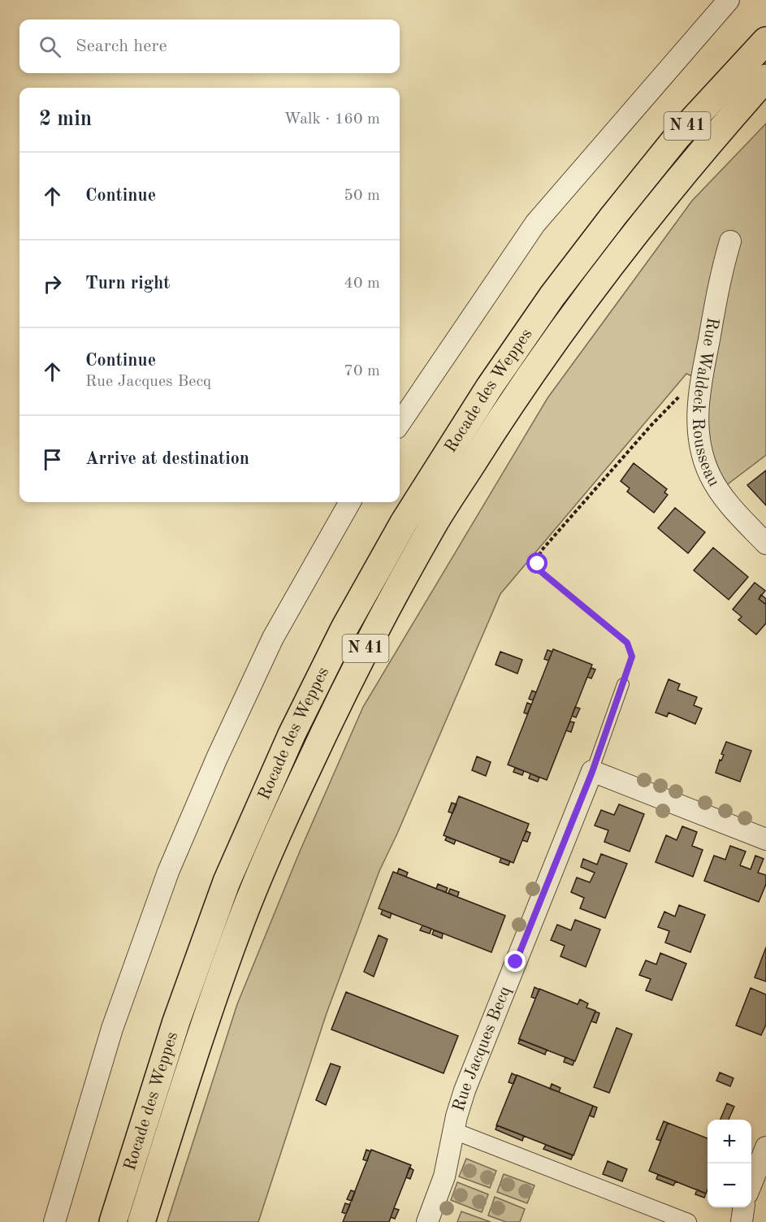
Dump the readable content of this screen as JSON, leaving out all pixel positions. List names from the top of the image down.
{
  "streets": {
    "highway": ["N 41", "Rocade des Weppes"],
    "street": ["Rue Waldeck Rousseau", "Rue Jacques Becq"]
  },
  "page": {
    "search": "Search here",
    "heading": ["2 min", "Walk · 160 m"],
    "list": [
      ["Continue", "50 m"],
      ["Turn right", "40 m"],
      ["Continue", "Rue Jacques Becq", "70 m"],
      "Arrive at destination"
    ],
    "map_buttons": ["+", "−"]
  }
}
